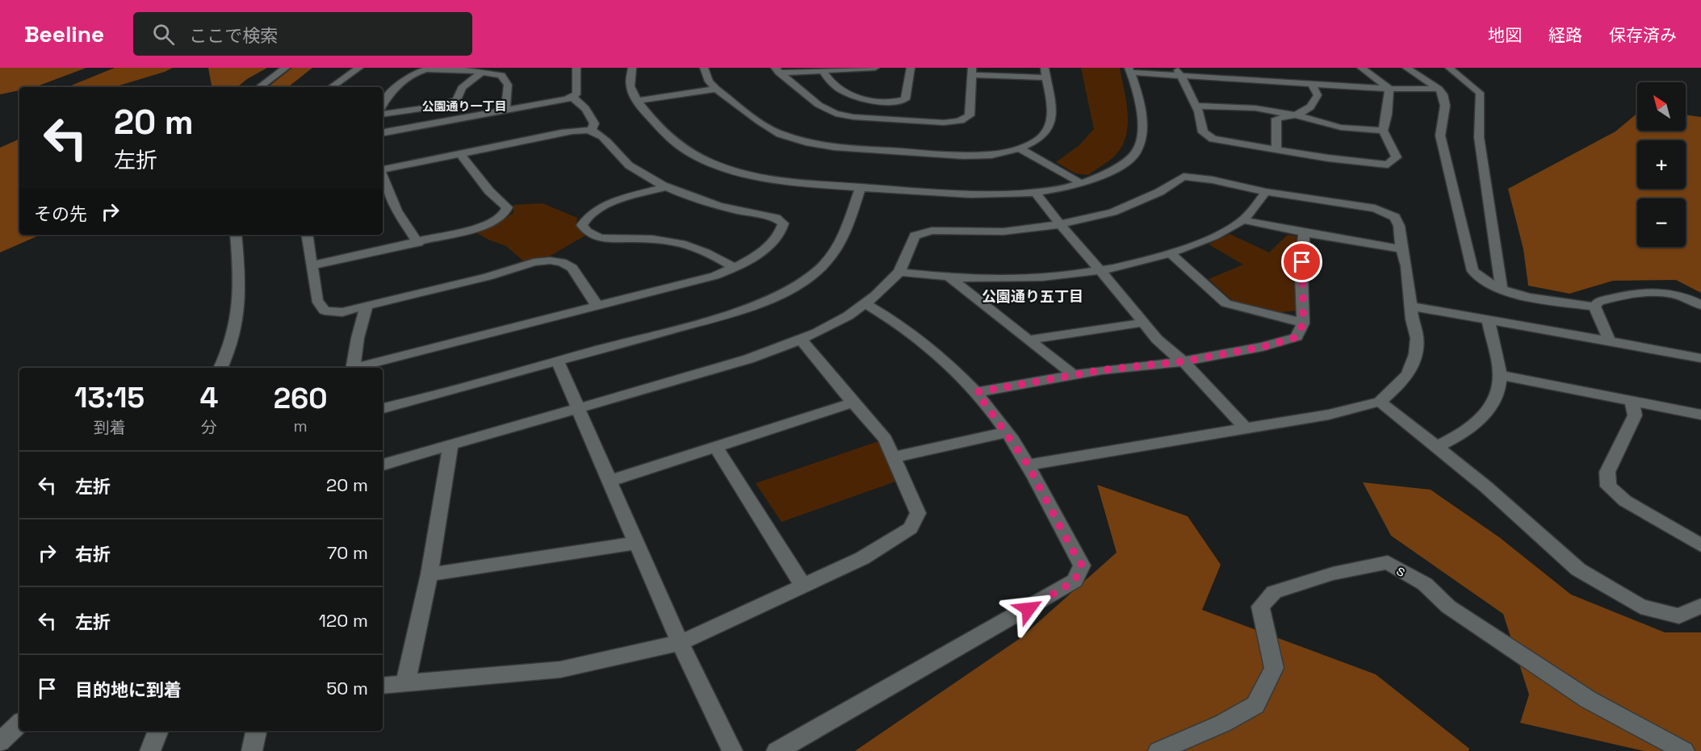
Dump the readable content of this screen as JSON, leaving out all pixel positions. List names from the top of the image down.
{
  "streets": {
    "street": ["s"]
  },
  "districts": ["公園通り一丁目", "公園通り五丁目"],
  "north": "top left",
  "page": {
    "header": "Beeline",
    "search": "ここで検索",
    "nav": ["地図", "経路", "保存済み"],
    "map_buttons": ["+", "−"],
    "turn": ["20 m", "左折"],
    "then": "その先",
    "eta": [
      "13:15",
      "到着",
      "4",
      "分",
      "260",
      "m"
    ],
    "list": [
      {
        "name": "左折",
        "value": "20 m"
      },
      {
        "name": "右折",
        "value": "70 m"
      },
      {
        "name": "左折",
        "value": "120 m"
      },
      {
        "name": "目的地に到着",
        "value": "50 m"
      }
    ]
  }
}
